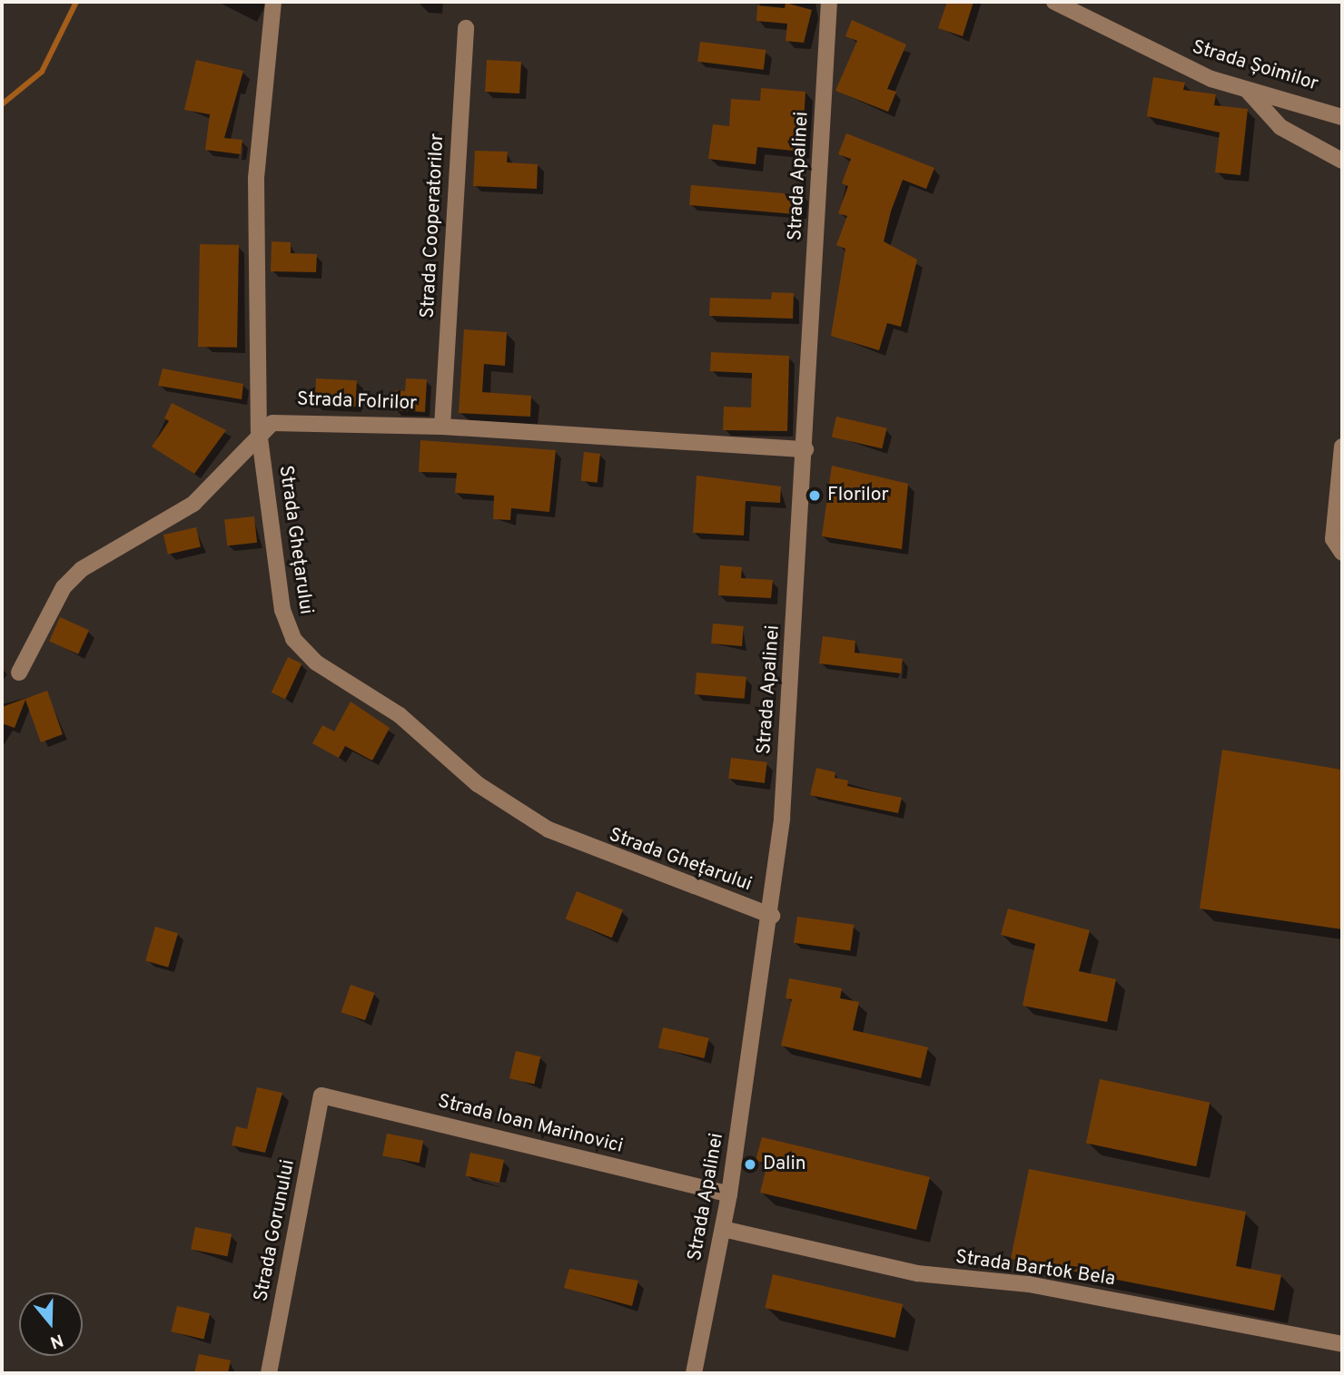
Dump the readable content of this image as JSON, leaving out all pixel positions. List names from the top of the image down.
{
  "streets": {
    "street": [
      "Strada Șoimilor",
      "Strada Apalinei",
      "Strada Cooperatorilor",
      "Strada Folrilor",
      "Strada Ghețarului",
      "Strada Ioan Marinovici",
      "Strada Gorunului",
      "Strada Bartok Bela"
    ]
  },
  "crossings": [
    ["Strada Apalinei", "Strada Folrilor"],
    ["Strada Apalinei", "Strada Ghețarului"],
    ["Strada Apalinei", "Strada Ioan Marinovici"],
    ["Strada Apalinei", "Strada Bartok Bela"],
    ["Strada Cooperatorilor", "Strada Folrilor"],
    ["Strada Folrilor", "Strada Ghețarului"],
    ["Strada Ioan Marinovici", "Strada Gorunului"]
  ],
  "places": ["Florilor", "Dalin"],
  "north": "bottom"
}
